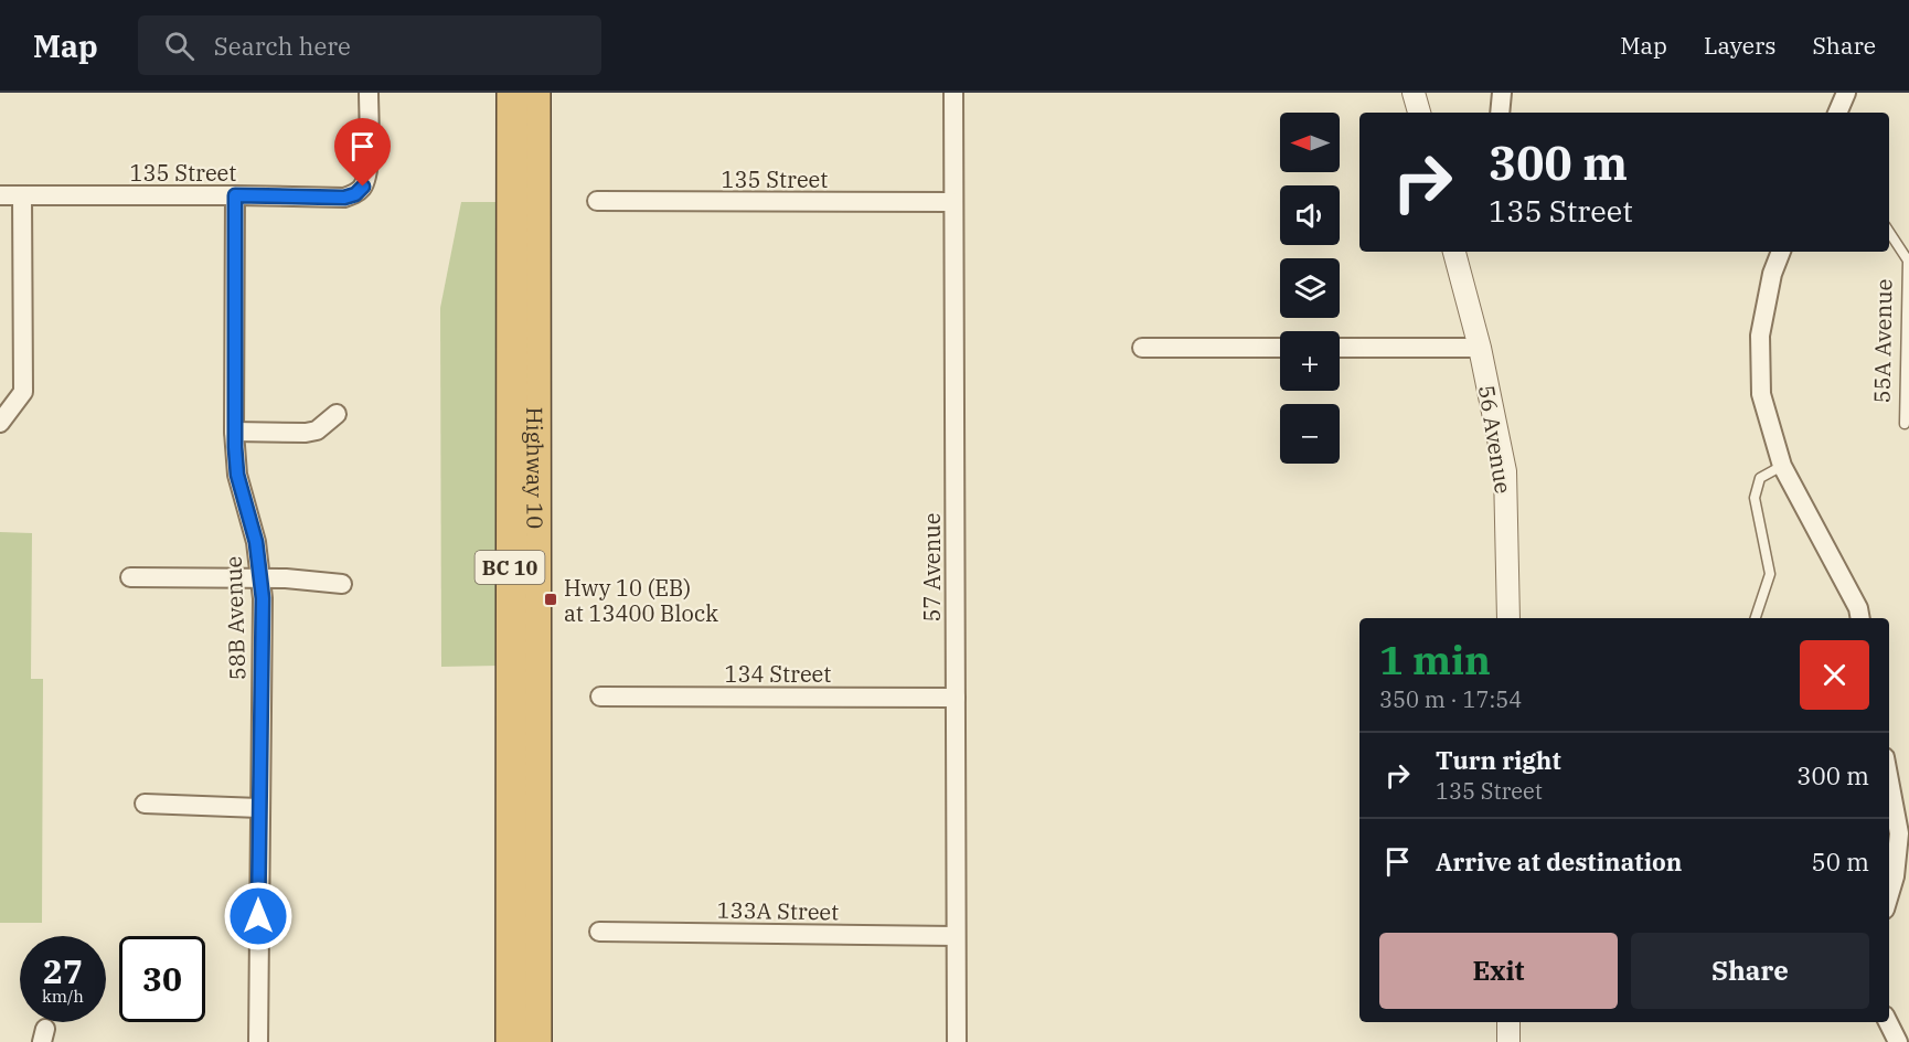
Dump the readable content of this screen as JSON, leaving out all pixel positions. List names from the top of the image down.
{
  "streets": {
    "highway": ["Highway 10", "BC 10"],
    "street": [
      "135 Street",
      "56 Avenue",
      "57 Avenue",
      "58B Avenue",
      "134 Street",
      "133A Street"
    ],
    "lane": ["55A Avenue"]
  },
  "crossings": [
    ["135 Street", "57 Avenue"],
    ["135 Street", "58B Avenue"],
    ["57 Avenue", "134 Street"],
    ["57 Avenue", "133A Street"]
  ],
  "places": {
    "transit": ["Hwy 10 (EB) at 13400 Block"]
  },
  "north": "left",
  "page": {
    "header": "Map",
    "search": "Search here",
    "nav": ["Map", "Layers", "Share"],
    "map_buttons": ["+", "−"],
    "turn": ["300 m", "135 Street"],
    "heading": ["1 min", "350 m · 17:54"],
    "list": [
      {
        "name": "Turn right",
        "note": "135 Street",
        "value": "300 m"
      },
      {
        "name": "Arrive at destination",
        "value": "50 m"
      }
    ],
    "buttons": ["Exit", "Share"],
    "speed": "27 km/h",
    "limit": "30"
  }
}
